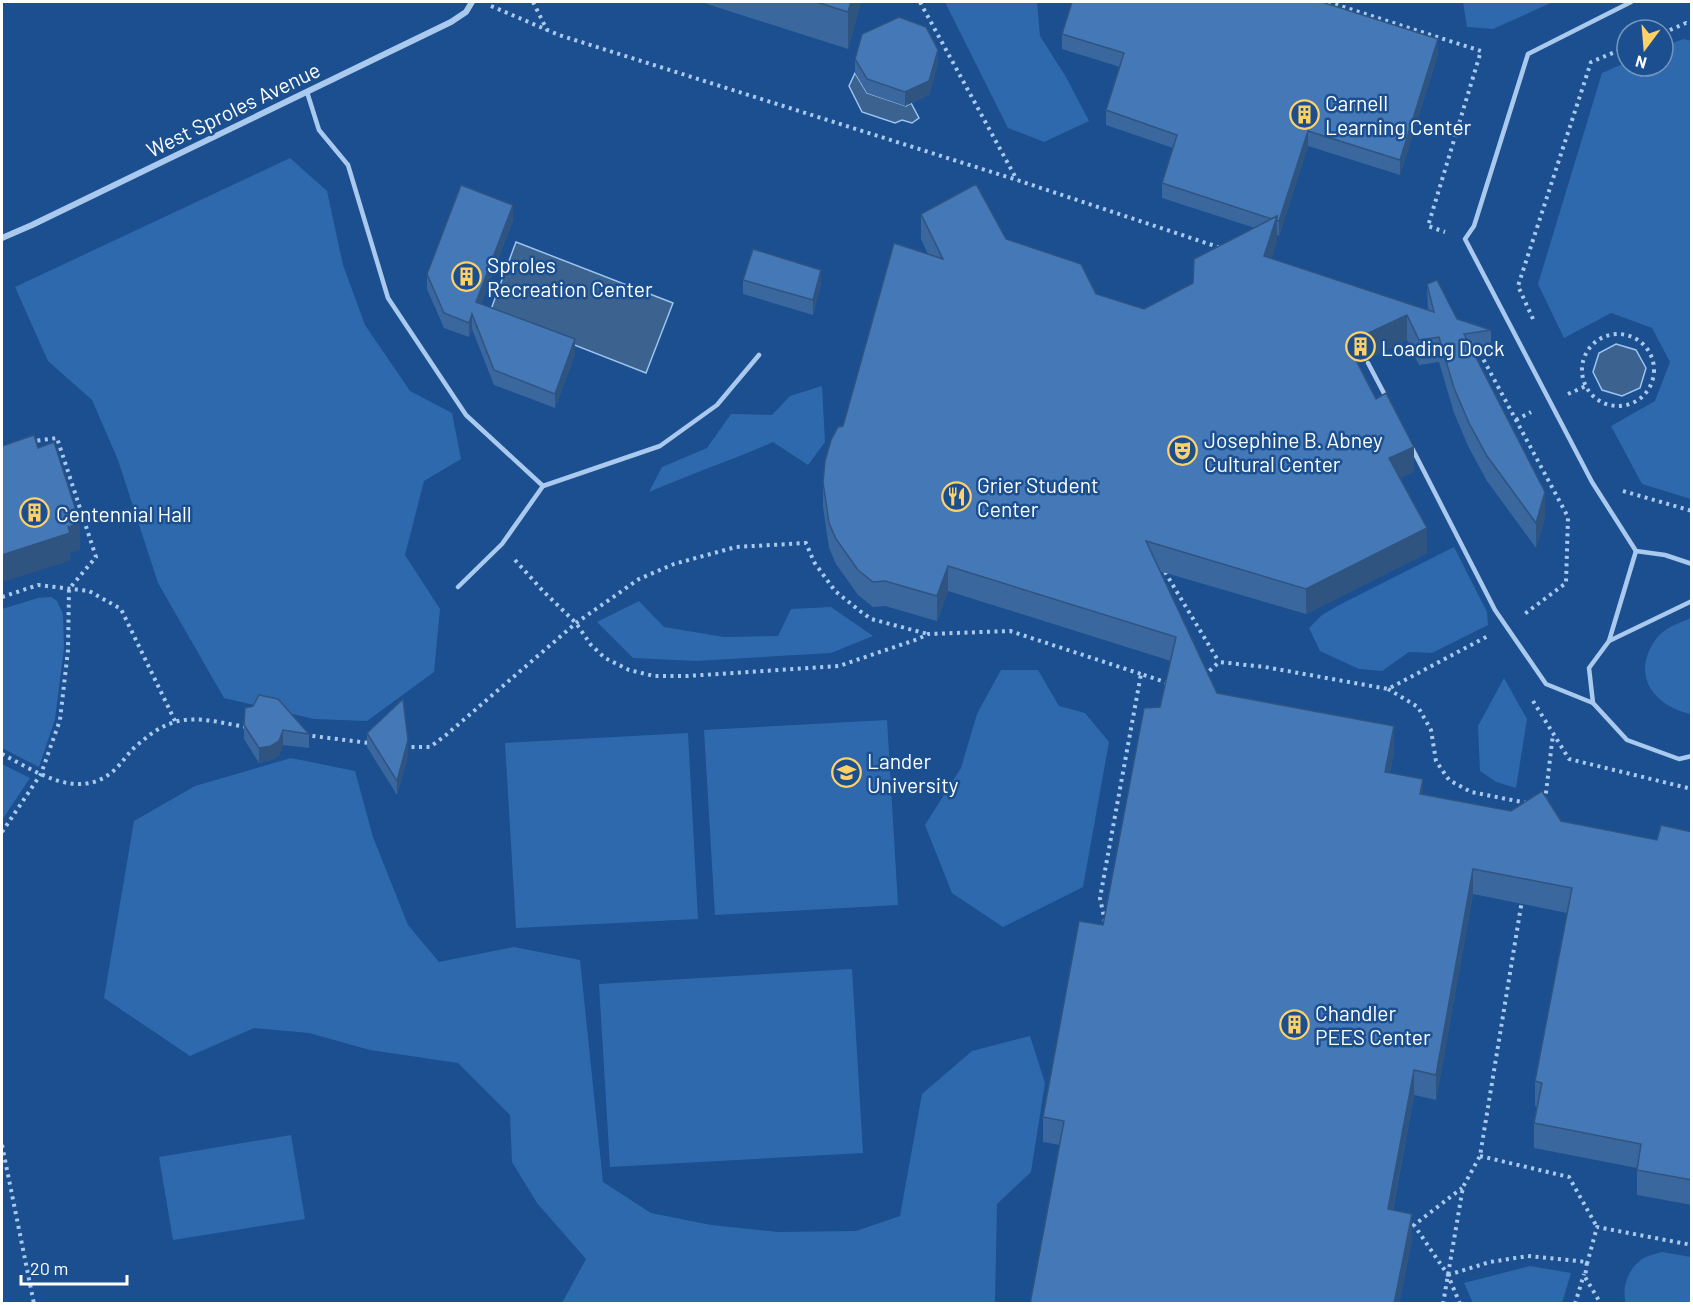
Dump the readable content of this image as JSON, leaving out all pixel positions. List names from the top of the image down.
{
  "streets": {
    "street": ["West Sproles Avenue"]
  },
  "places": {
    "building": [
      "Carnell Learning Center",
      "Sproles Recreation Center",
      "Loading Dock",
      "Centennial Hall",
      "Chandler PEES Center"
    ],
    "theatre": ["Josephine B. Abney Cultural Center"],
    "restaurant": ["Grier Student Center"],
    "school or university": ["Lander University"]
  },
  "scale_bar": "20 m",
  "north": "bottom"
}
